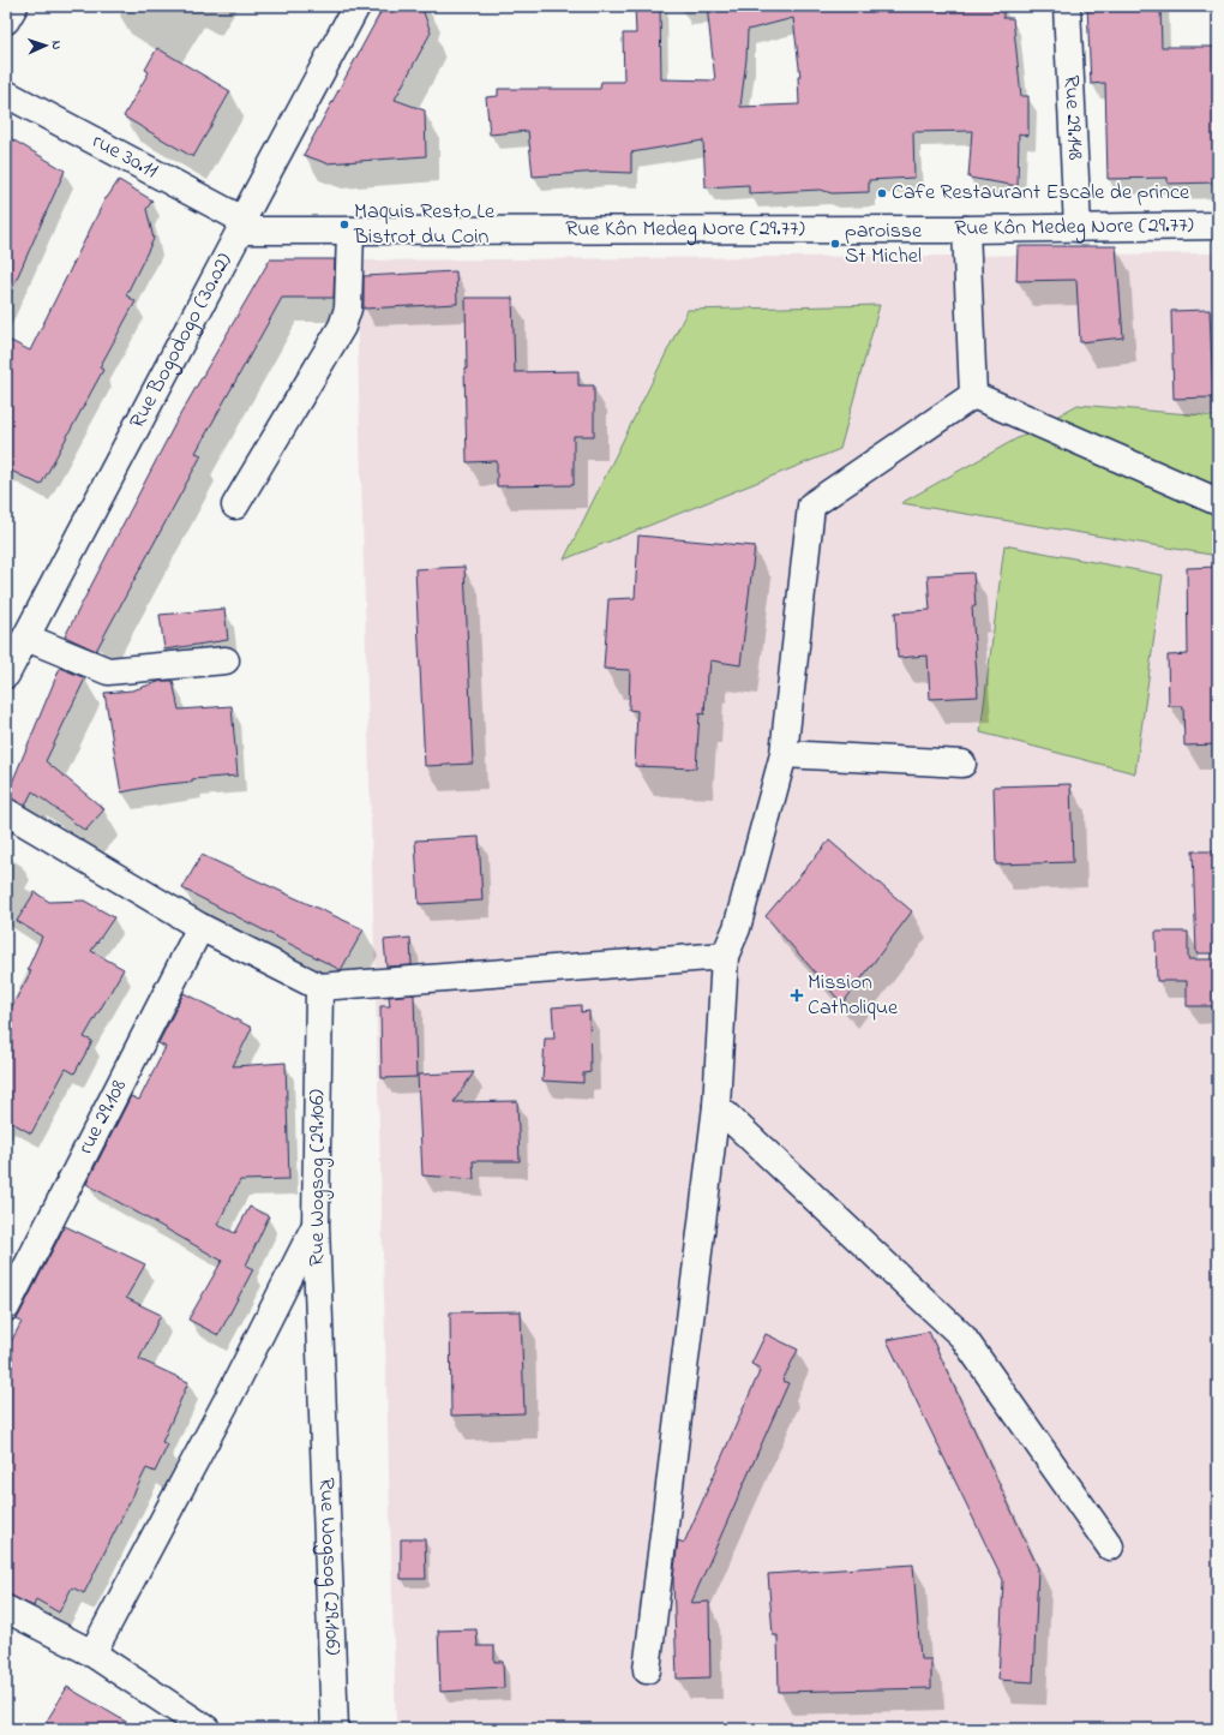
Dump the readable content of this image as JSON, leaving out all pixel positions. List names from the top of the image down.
{
  "streets": {
    "street": [
      "Rue 29.148",
      "rue 30.11",
      "Rue Kôn Medeg Nore (29.77)",
      "Rue Bogodogo (30.02)",
      "rue 29.108",
      "Rue Wogsog (29.106)"
    ]
  },
  "crossings": [
    ["Rue 29.148", "Rue Kôn Medeg Nore (29.77)"],
    ["rue 30.11", "Rue Kôn Medeg Nore (29.77)"],
    ["rue 30.11", "Rue Bogodogo (30.02)"],
    ["Rue Kôn Medeg Nore (29.77)", "Rue Bogodogo (30.02)"]
  ],
  "places": {
    "other": ["Cafe Restaurant Escale de prince", "Maquis Resto Le Bistrot du Coin", "paroisse St Michel"],
    "health": ["Mission Catholique"]
  },
  "north": "right"
}
